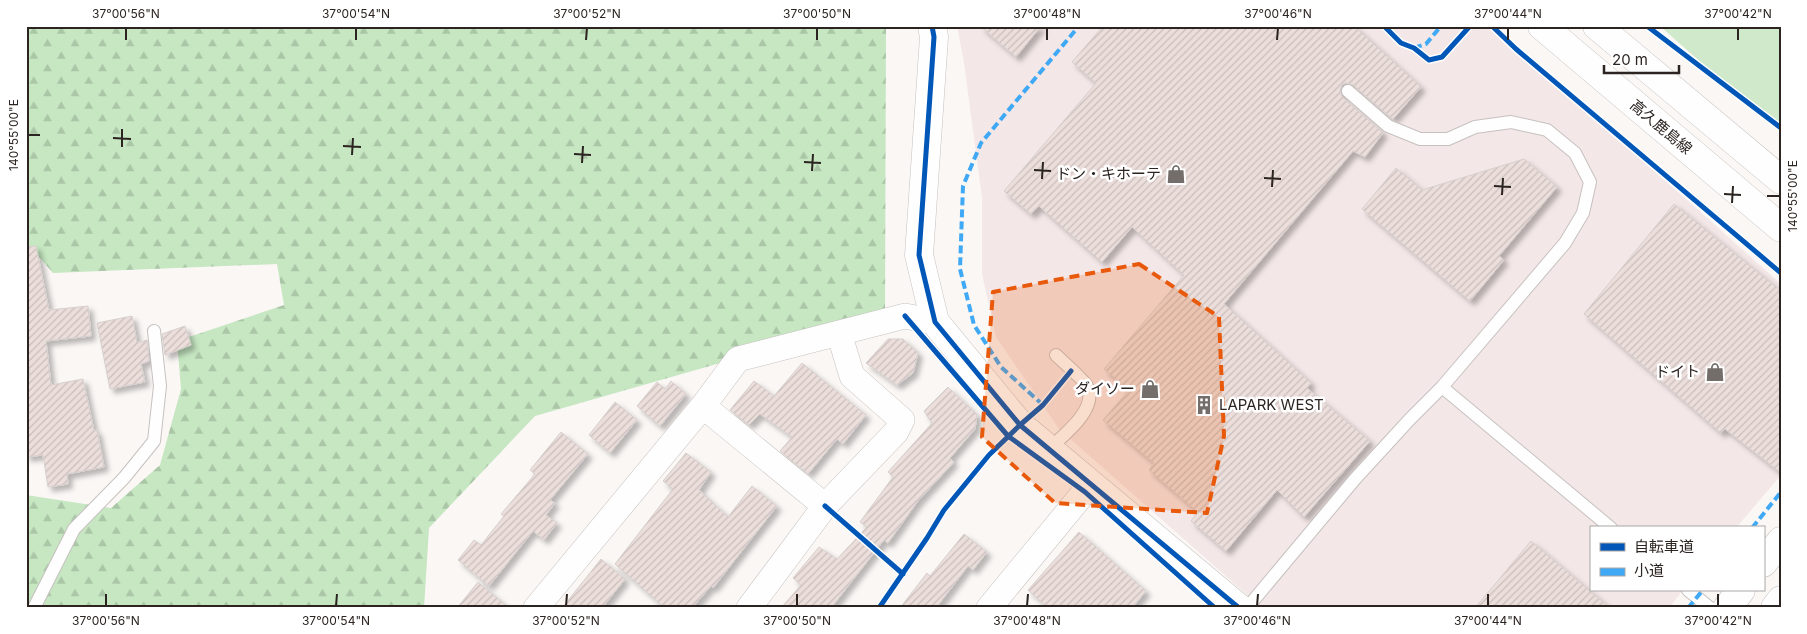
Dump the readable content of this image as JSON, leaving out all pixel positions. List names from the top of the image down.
{
  "streets": {
    "street": ["高久鹿島線"]
  },
  "places": {
    "shop": ["ドン・キホーテ", "ドイト", "ダイソー"],
    "building": ["LAPARK WEST"]
  },
  "legend": ["自転車道", "小道"],
  "scale_bar": "20 m",
  "coordinates": [
    "37°00'56\"N",
    "37°00'54\"N",
    "37°00'52\"N",
    "37°00'50\"N",
    "37°00'48\"N",
    "37°00'46\"N",
    "37°00'44\"N",
    "37°00'42\"N",
    "140°55'00\"E"
  ]
}
